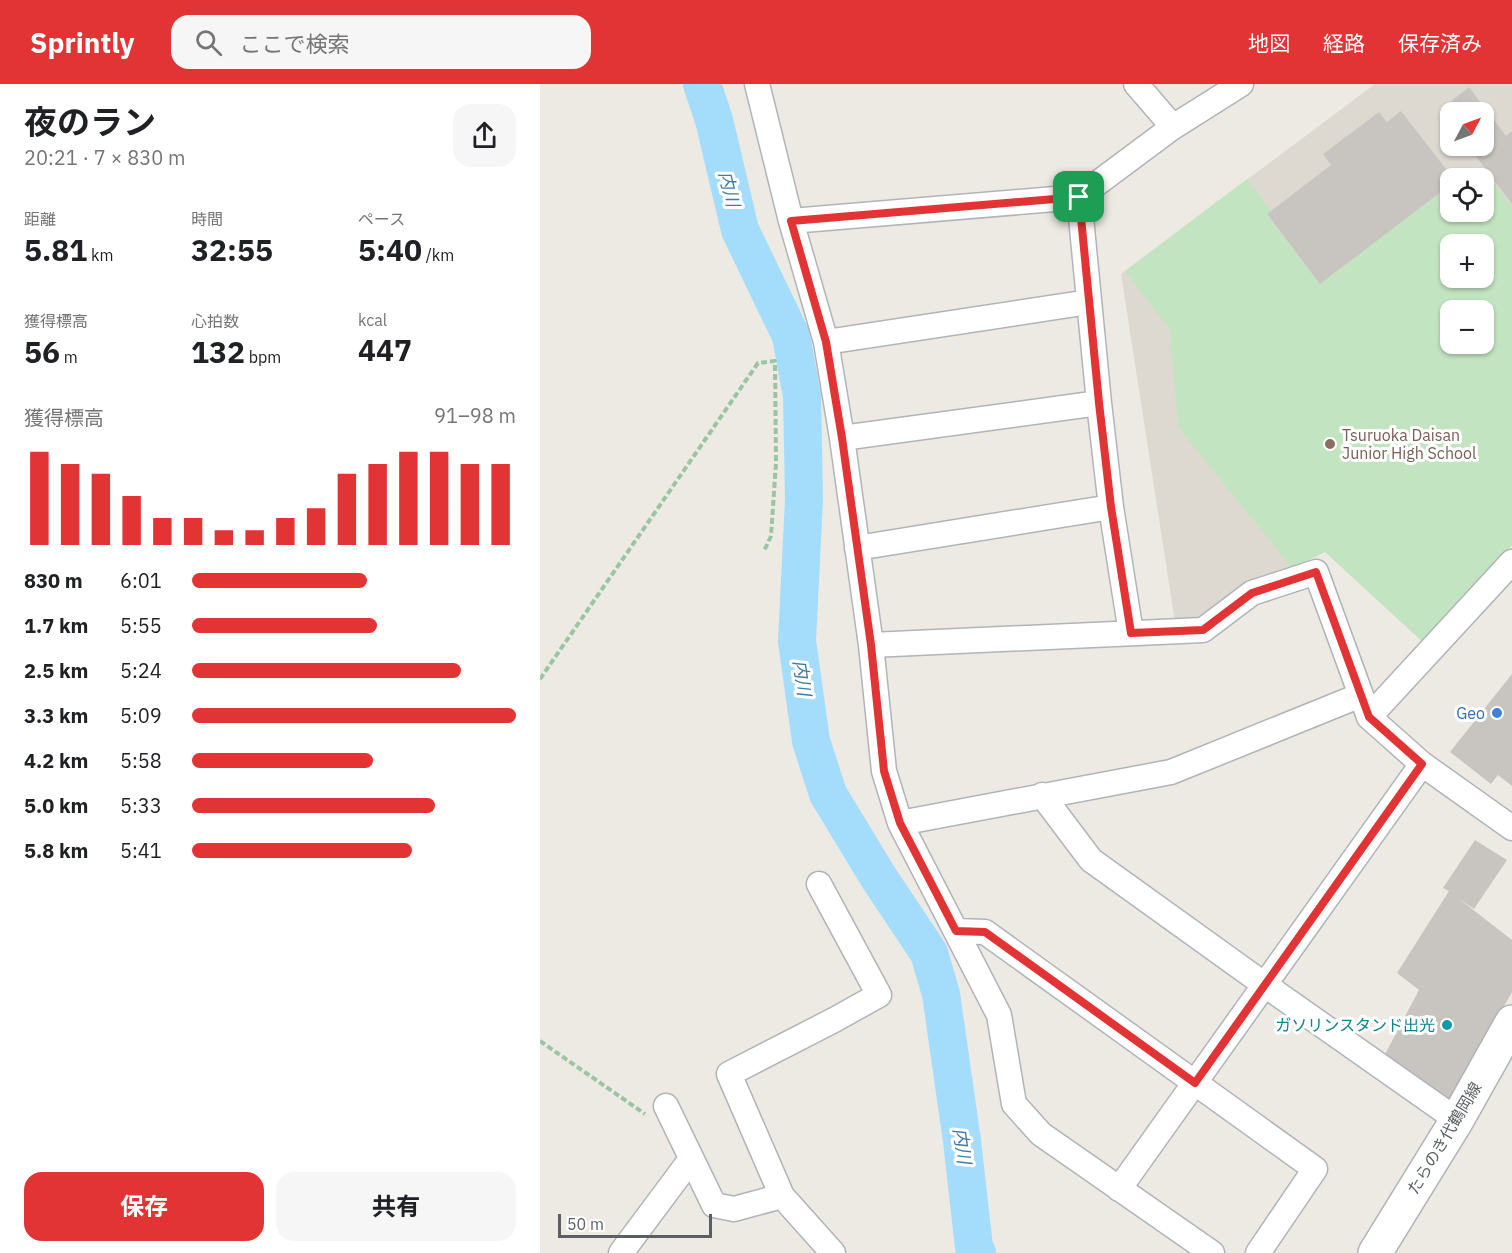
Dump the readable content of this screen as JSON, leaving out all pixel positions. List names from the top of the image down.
{
  "streets": {
    "main road": ["たらのき代鶴岡線"]
  },
  "water": ["内川"],
  "places": ["Tsuruoka Daisan Junior High School", "Geo", "ガソリンスタンド出光"],
  "scale_bar": "50 m",
  "north": "top right",
  "page": {
    "header": "Sprintly",
    "search": "ここで検索",
    "nav": ["地図", "経路", "保存済み"],
    "heading": ["夜のラン", "20:21 · 7 × 830 m"],
    "map_buttons": ["+", "−"],
    "stats": [
      ["距離", "5.81 km"],
      ["時間", "32:55"],
      ["ペース", "5:40 /km"],
      ["獲得標高", "56 m"],
      ["心拍数", "132 bpm"],
      ["kcal", "447"]
    ],
    "chart": ["獲得標高", "91–98 m"],
    "list": [
      {
        "name": "830 m",
        "note": "6:01"
      },
      {
        "name": "1.7 km",
        "note": "5:55"
      },
      {
        "name": "2.5 km",
        "note": "5:24"
      },
      {
        "name": "3.3 km",
        "note": "5:09"
      },
      {
        "name": "4.2 km",
        "note": "5:58"
      },
      {
        "name": "5.0 km",
        "note": "5:33"
      },
      {
        "name": "5.8 km",
        "note": "5:41"
      }
    ],
    "buttons": ["保存", "共有"],
    "scale": "50 m"
  }
}
